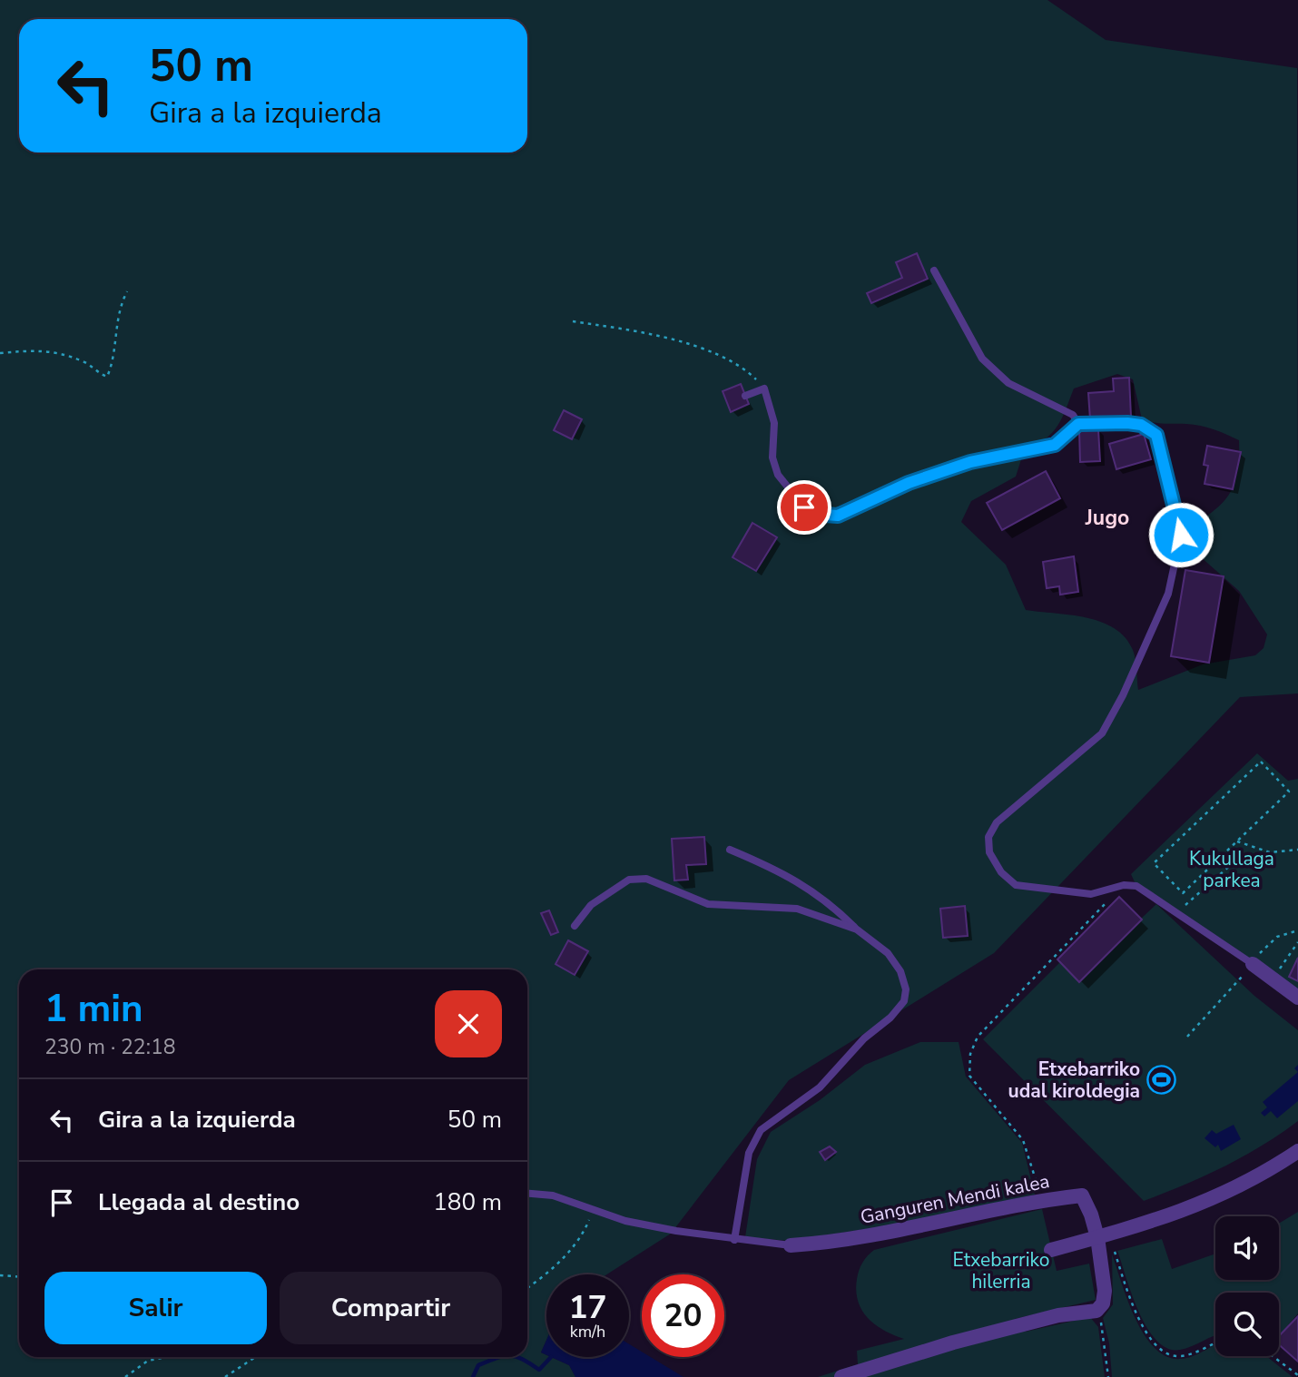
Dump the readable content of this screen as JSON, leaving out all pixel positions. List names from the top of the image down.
{
  "streets": {
    "street": ["Ganguren Mendi kalea"]
  },
  "districts": ["Jugo"],
  "parks": ["Kukullaga parkea", "Etxebarriko hilerria"],
  "places": {
    "sports": ["Etxebarriko udal kiroldegia"]
  },
  "page": {
    "turn": ["50 m", "Gira a la izquierda"],
    "heading": ["1 min", "230 m · 22:18"],
    "list": [
      {
        "name": "Gira a la izquierda",
        "value": "50 m"
      },
      {
        "name": "Llegada al destino",
        "value": "180 m"
      }
    ],
    "buttons": ["Salir", "Compartir"],
    "speed": "17 km/h",
    "limit": "20"
  }
}
